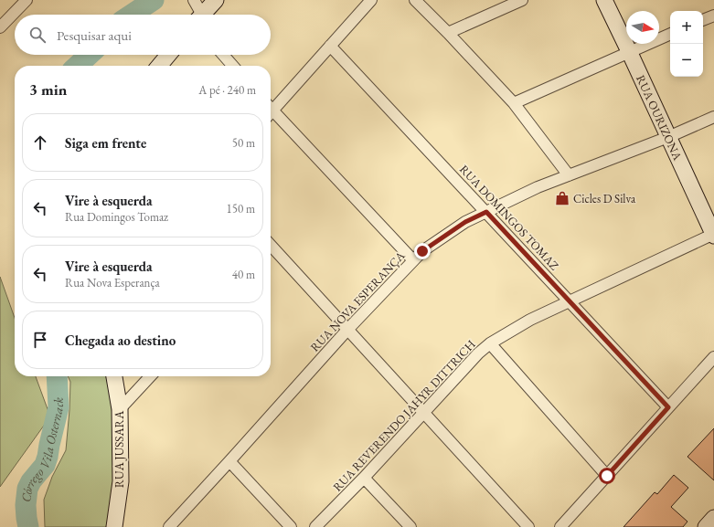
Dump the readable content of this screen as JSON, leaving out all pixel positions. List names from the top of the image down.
{
  "streets": {
    "main road": ["RUA OURIZONA", "RUA JUSSARA"],
    "street": ["RUA DOMINGOS TOMAZ", "RUA NOVA ESPERANÇA", "RUA REVERENDO JAHYR DITTRICH"]
  },
  "crossings": [
    ["RUA OURIZONA", "RUA NOVA ESPERANÇA"],
    ["RUA OURIZONA", "RUA REVERENDO JAHYR DITTRICH"],
    ["RUA DOMINGOS TOMAZ", "RUA NOVA ESPERANÇA"],
    ["RUA DOMINGOS TOMAZ", "RUA REVERENDO JAHYR DITTRICH"]
  ],
  "water": ["Córrego Vila Osternack"],
  "places": {
    "shop": ["Cicles D Silva"]
  },
  "north": "right",
  "page": {
    "map_buttons": ["+", "−"],
    "search": "Pesquisar aqui",
    "heading": ["3 min", "A pé · 240 m"],
    "list": [
      ["Siga em frente", "50 m"],
      ["Vire à esquerda", "Rua Domingos Tomaz", "150 m"],
      ["Vire à esquerda", "Rua Nova Esperança", "40 m"],
      "Chegada ao destino"
    ]
  }
}
